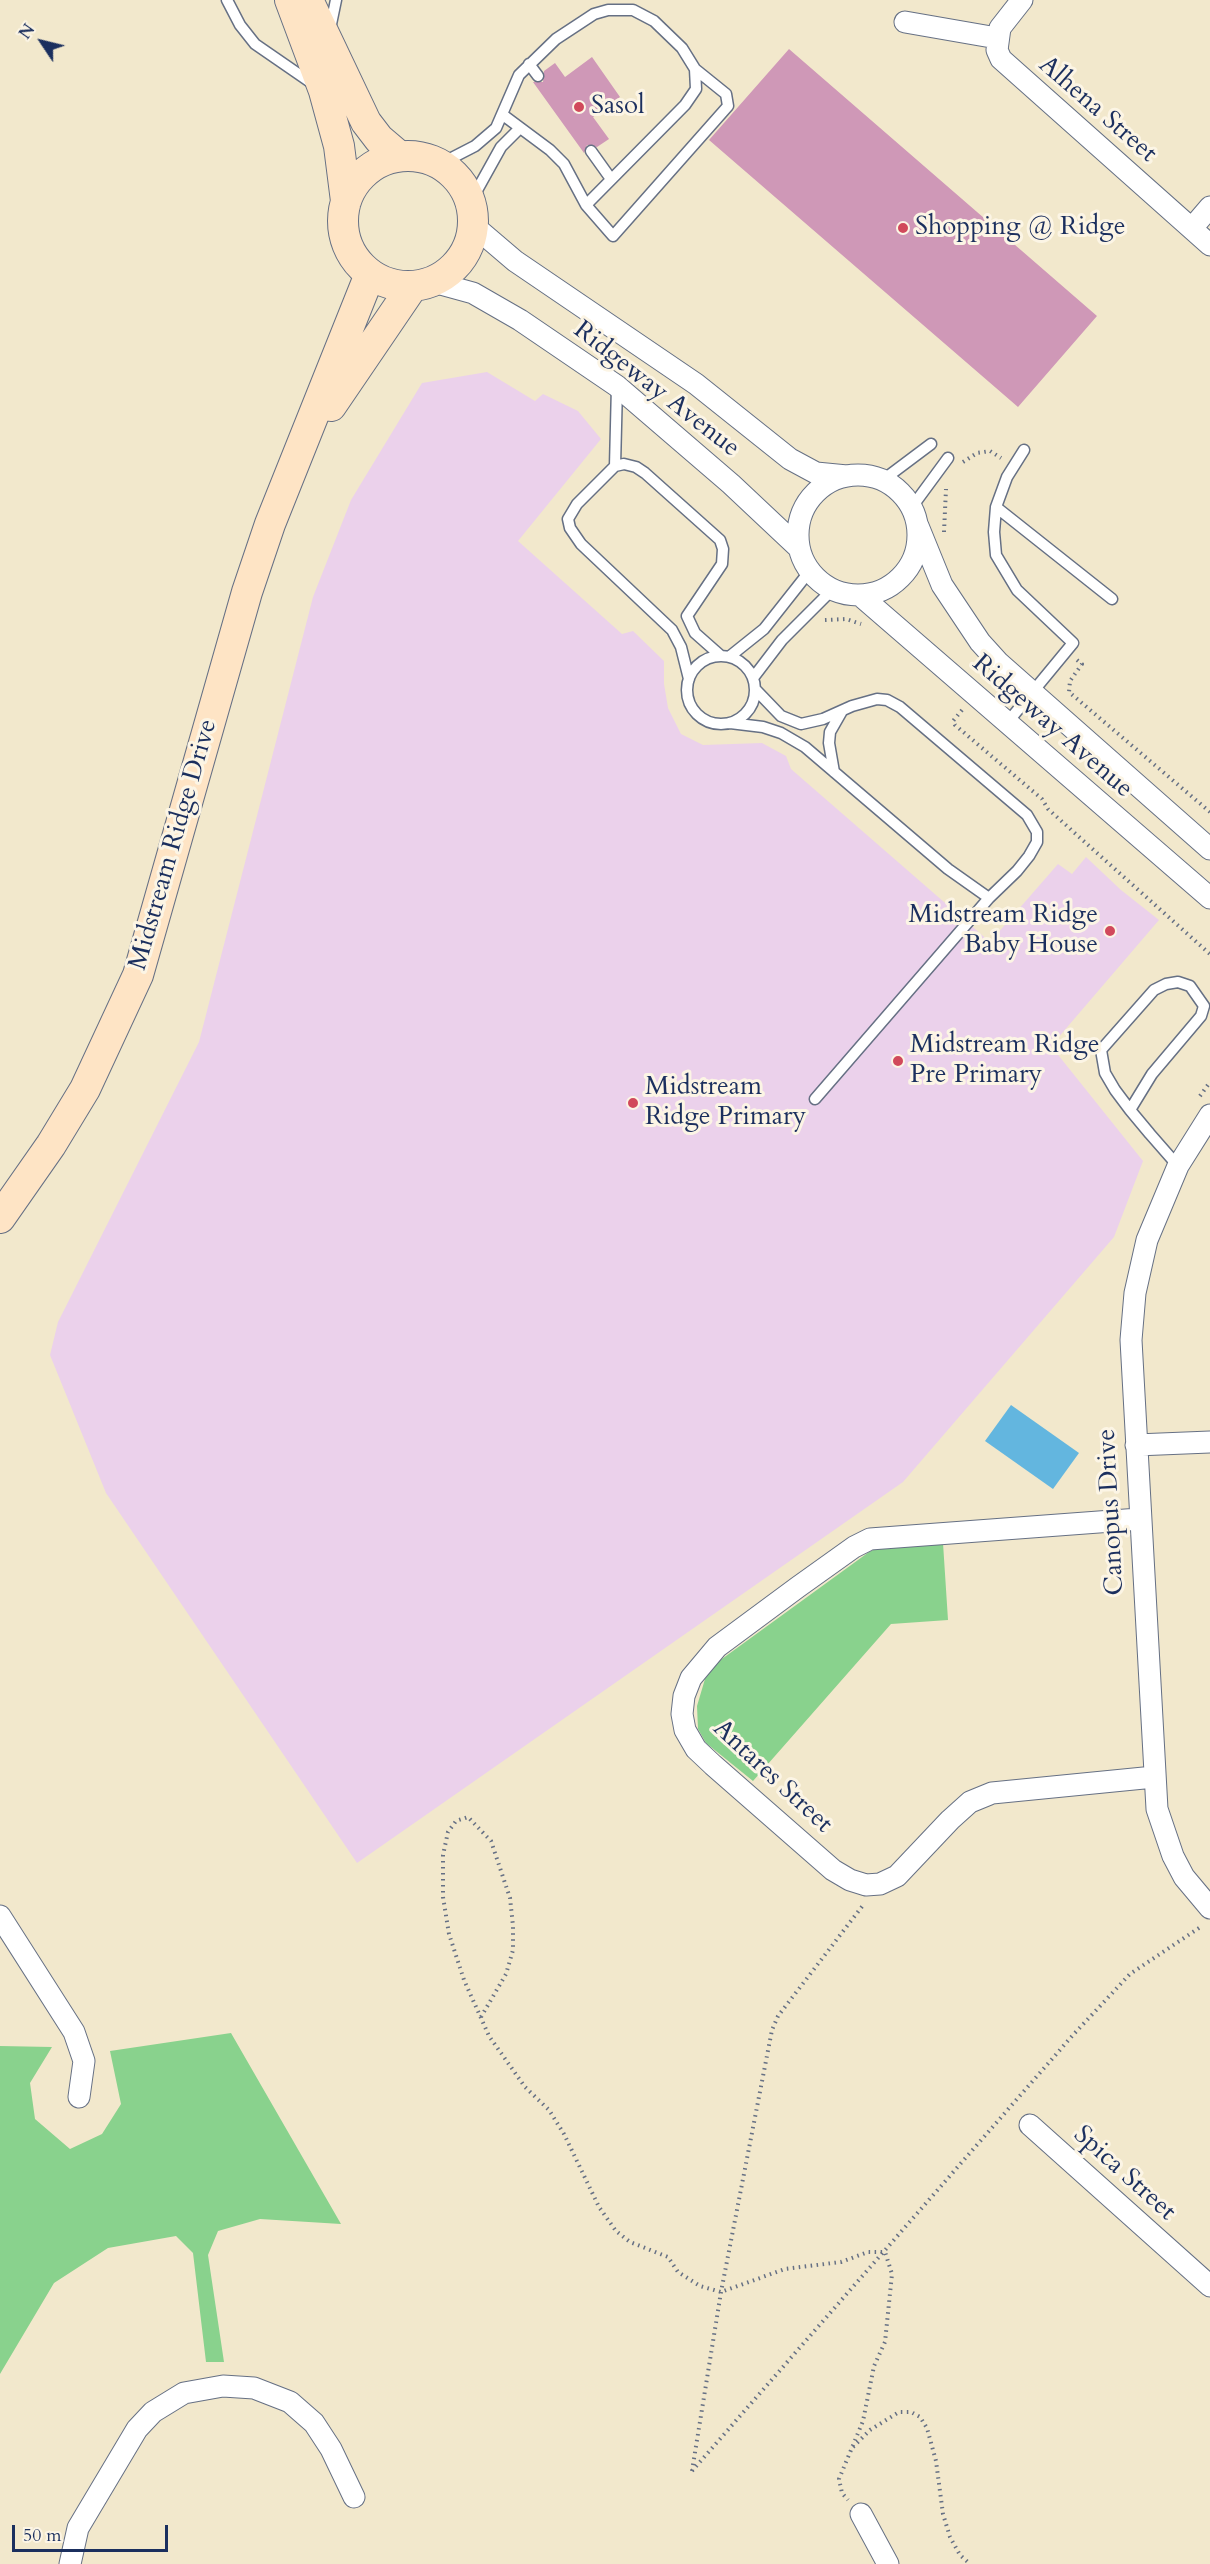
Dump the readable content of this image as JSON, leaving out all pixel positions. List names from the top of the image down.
{
  "streets": {
    "street": [
      "Alhena Street",
      "Ridgeway Avenue",
      "Midstream Ridge Drive",
      "Canopus Drive",
      "Antares Street",
      "Spica Street"
    ]
  },
  "crossings": [
    ["Ridgeway Avenue", "Midstream Ridge Drive"],
    ["Canopus Drive", "Antares Street"]
  ],
  "places": [
    "Sasol",
    "Shopping @ Ridge",
    "Midstream Ridge Baby House",
    "Midstream Ridge Pre Primary",
    "Midstream Ridge Primary"
  ],
  "scale_bar": "50 m",
  "north": "top left"
}
